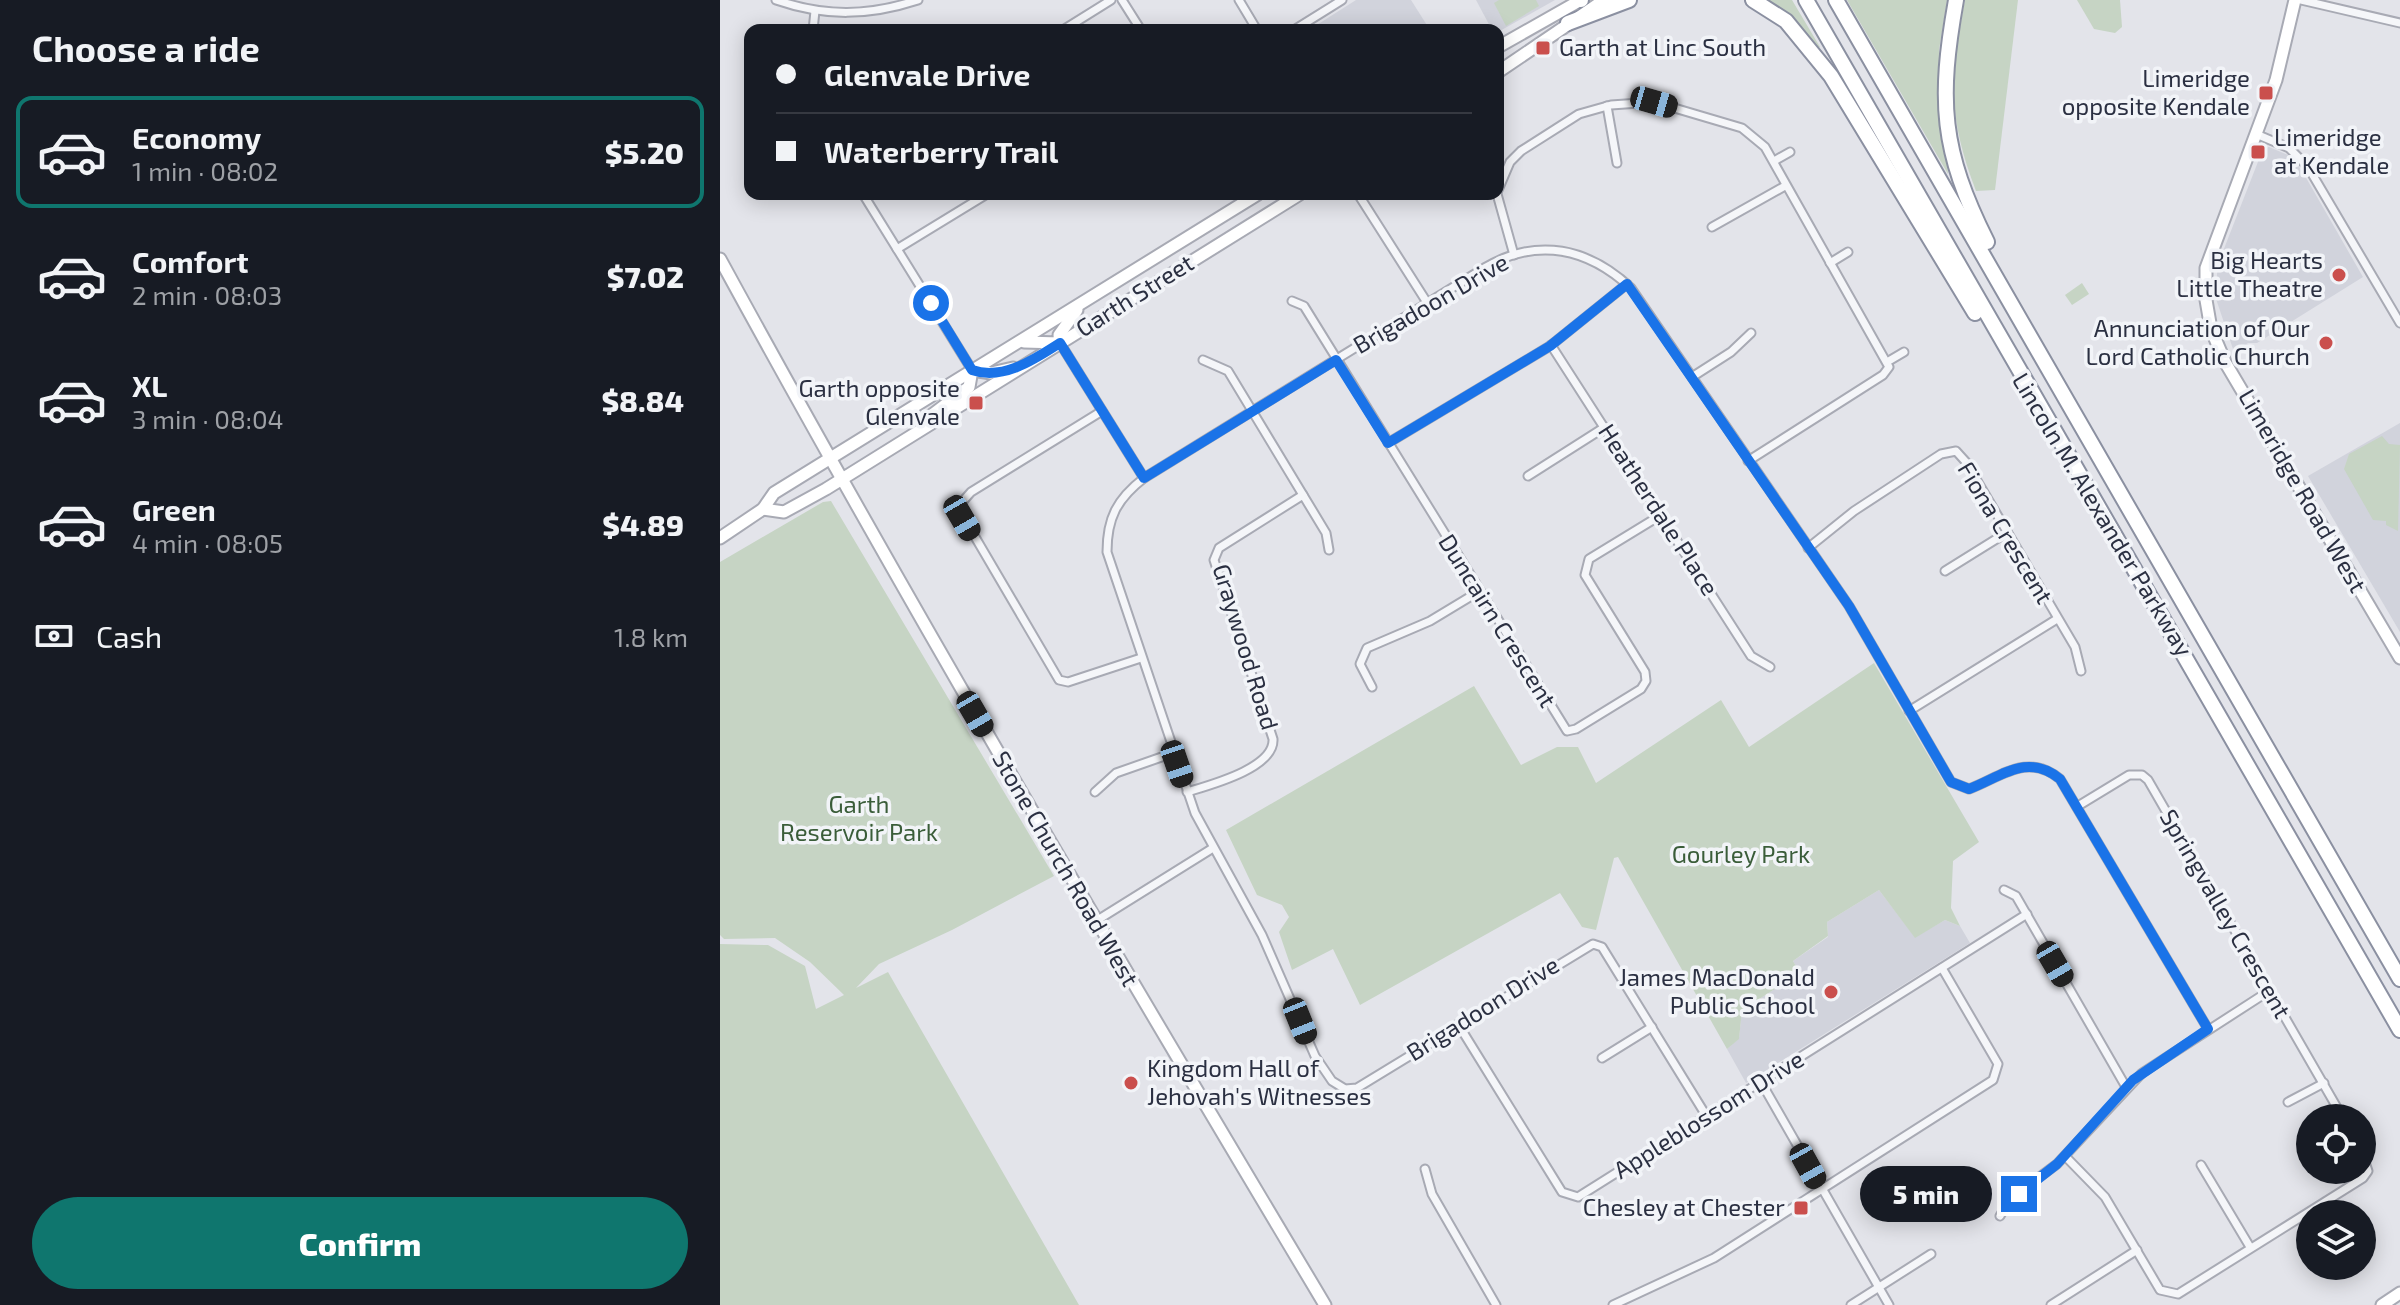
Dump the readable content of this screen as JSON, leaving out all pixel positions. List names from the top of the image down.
{
  "streets": {
    "highway": ["Lincoln M. Alexander Parkway"],
    "main road": ["Garth Street", "Limeridge Road West", "Stone Church Road West"],
    "street": [
      "Brigadoon Drive",
      "Heatherdale Place",
      "Fiona Crescent",
      "Duncairn Crescent",
      "Graywood Road",
      "Springvalley Crescent",
      "Appleblossom Drive"
    ]
  },
  "crossings": [
    ["Garth Street", "Stone Church Road West"],
    ["Brigadoon Drive", "Fiona Crescent"],
    ["Brigadoon Drive", "Duncairn Crescent"],
    ["Brigadoon Drive", "Graywood Road"],
    ["Brigadoon Drive", "Springvalley Crescent"],
    ["Brigadoon Drive", "Appleblossom Drive"],
    ["Heatherdale Place", "Duncairn Crescent"]
  ],
  "parks": ["Garth Reservoir Park", "Gourley Park"],
  "places": {
    "transit": [
      "Garth at Linc South",
      "Limeridge opposite Kendale",
      "Limeridge at Kendale",
      "Garth opposite Glenvale",
      "Chesley at Chester"
    ],
    "other": [
      "Big Hearts Little Theatre",
      "Annunciation of Our Lord Catholic Church",
      "James MacDonald Public School",
      "Kingdom Hall of Jehovah's Witnesses"
    ]
  },
  "page": {
    "heading": "Choose a ride",
    "banner": ["Glenvale Drive", "Waterberry Trail"],
    "list": [
      {
        "name": "Economy",
        "note": "1 min · 08:02",
        "value": "$5.20"
      },
      {
        "name": "Comfort",
        "note": "2 min · 08:03",
        "value": "$7.02"
      },
      {
        "name": "XL",
        "note": "3 min · 08:04",
        "value": "$8.84"
      },
      {
        "name": "Green",
        "note": "4 min · 08:05",
        "value": "$4.89"
      }
    ],
    "pay": ["Cash", "1.8 km"],
    "bubble": "5 min",
    "buttons": "Confirm"
  }
}
